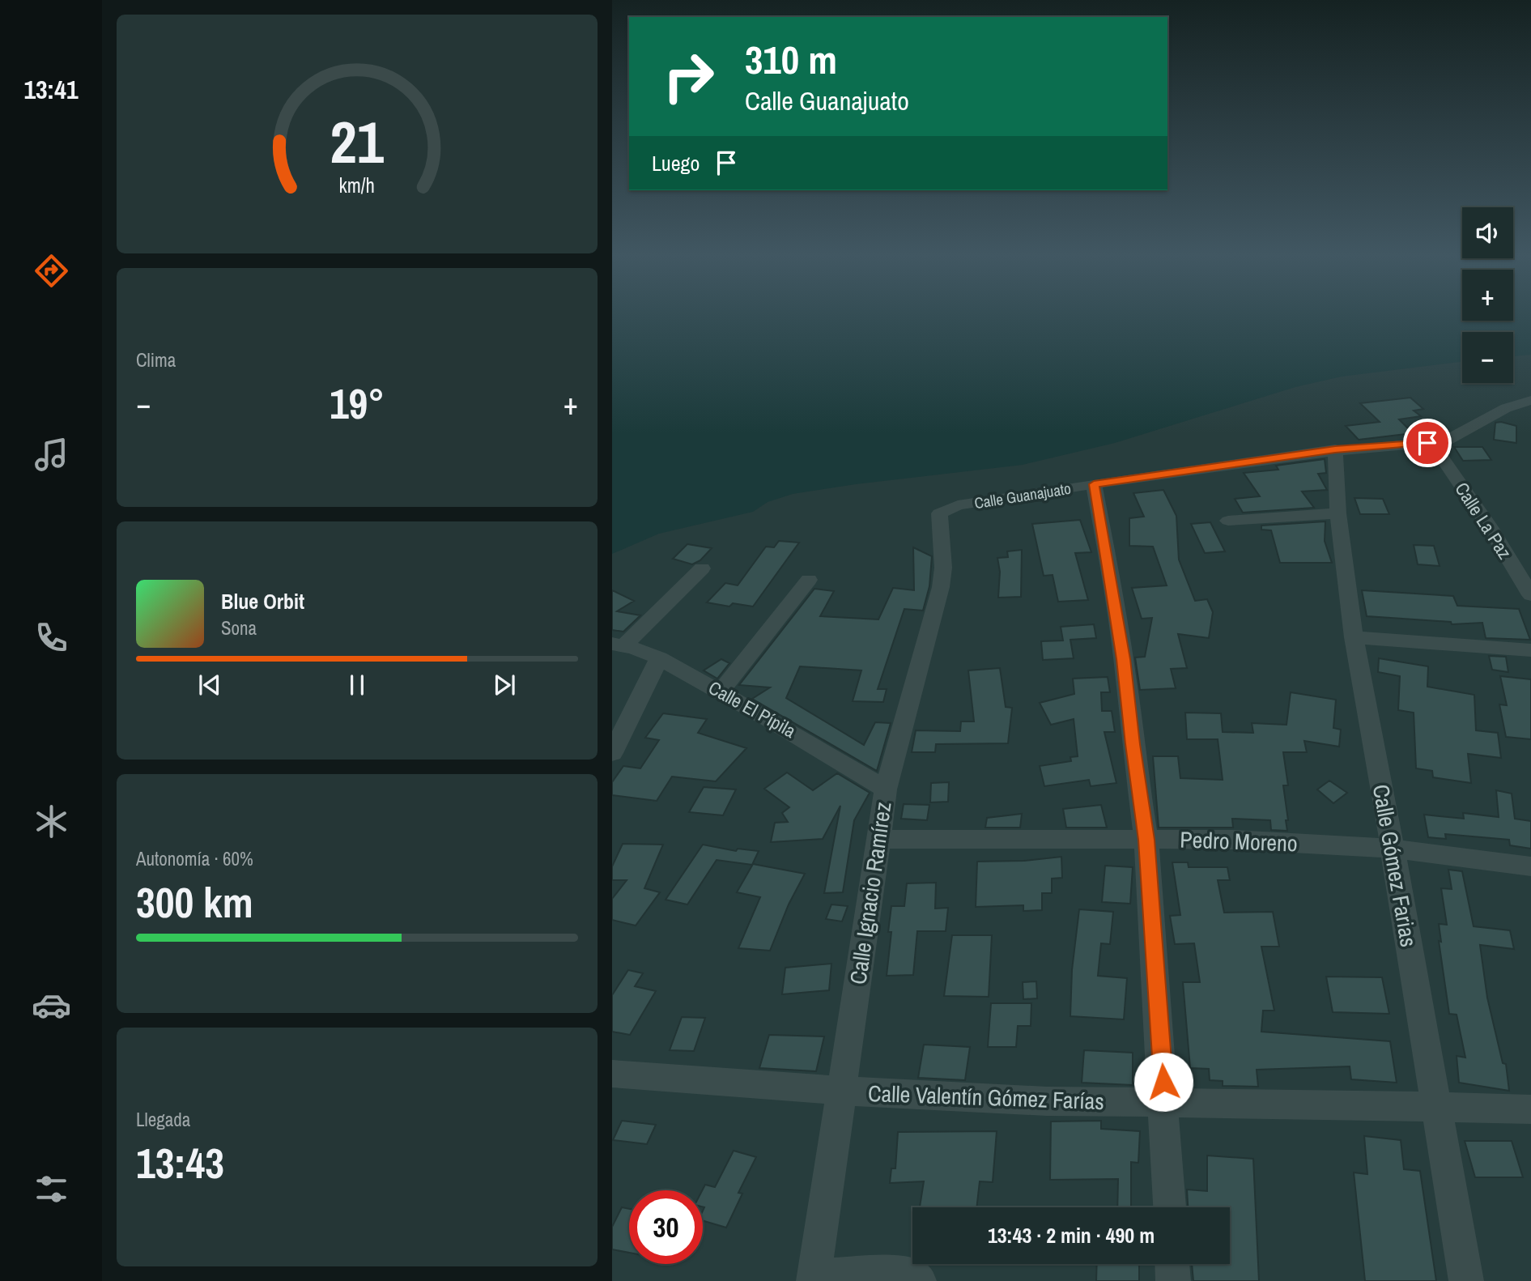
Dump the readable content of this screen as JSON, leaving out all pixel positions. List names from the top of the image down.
{
  "streets": {
    "street": [
      "Calle Guanajuato",
      "Calle La Paz",
      "Calle El Pípila",
      "Pedro Moreno",
      "Calle Gómez Farias",
      "Calle Ignacio Ramírez",
      "Calle Valentín Gómez Farías"
    ]
  },
  "crossings": [
    ["Calle Guanajuato", "Calle La Paz"],
    ["Calle Guanajuato", "Calle Gómez Farias"],
    ["Calle Guanajuato", "Calle Ignacio Ramírez"],
    ["Calle El Pípila", "Calle Ignacio Ramírez"],
    ["Pedro Moreno", "Calle Gómez Farias"],
    ["Pedro Moreno", "Calle Ignacio Ramírez"],
    ["Calle Gómez Farias", "Calle Valentín Gómez Farías"],
    ["Calle Ignacio Ramírez", "Calle Valentín Gómez Farías"]
  ],
  "page": {
    "tabs": "13:41",
    "turn": ["310 m", "Calle Guanajuato"],
    "then": "Luego",
    "map_buttons": ["+", "−"],
    "tile": [
      "Clima",
      ["Autonomía · 60%", "300 km"],
      ["Llegada", "13:43"]
    ],
    "heat": ["−", "19°", "+"],
    "song": ["Blue Orbit", "Sona"],
    "limit": "30",
    "trip": "13:43 · 2 min · 490 m",
    "gauge": ["21", "km/h"]
  }
}
